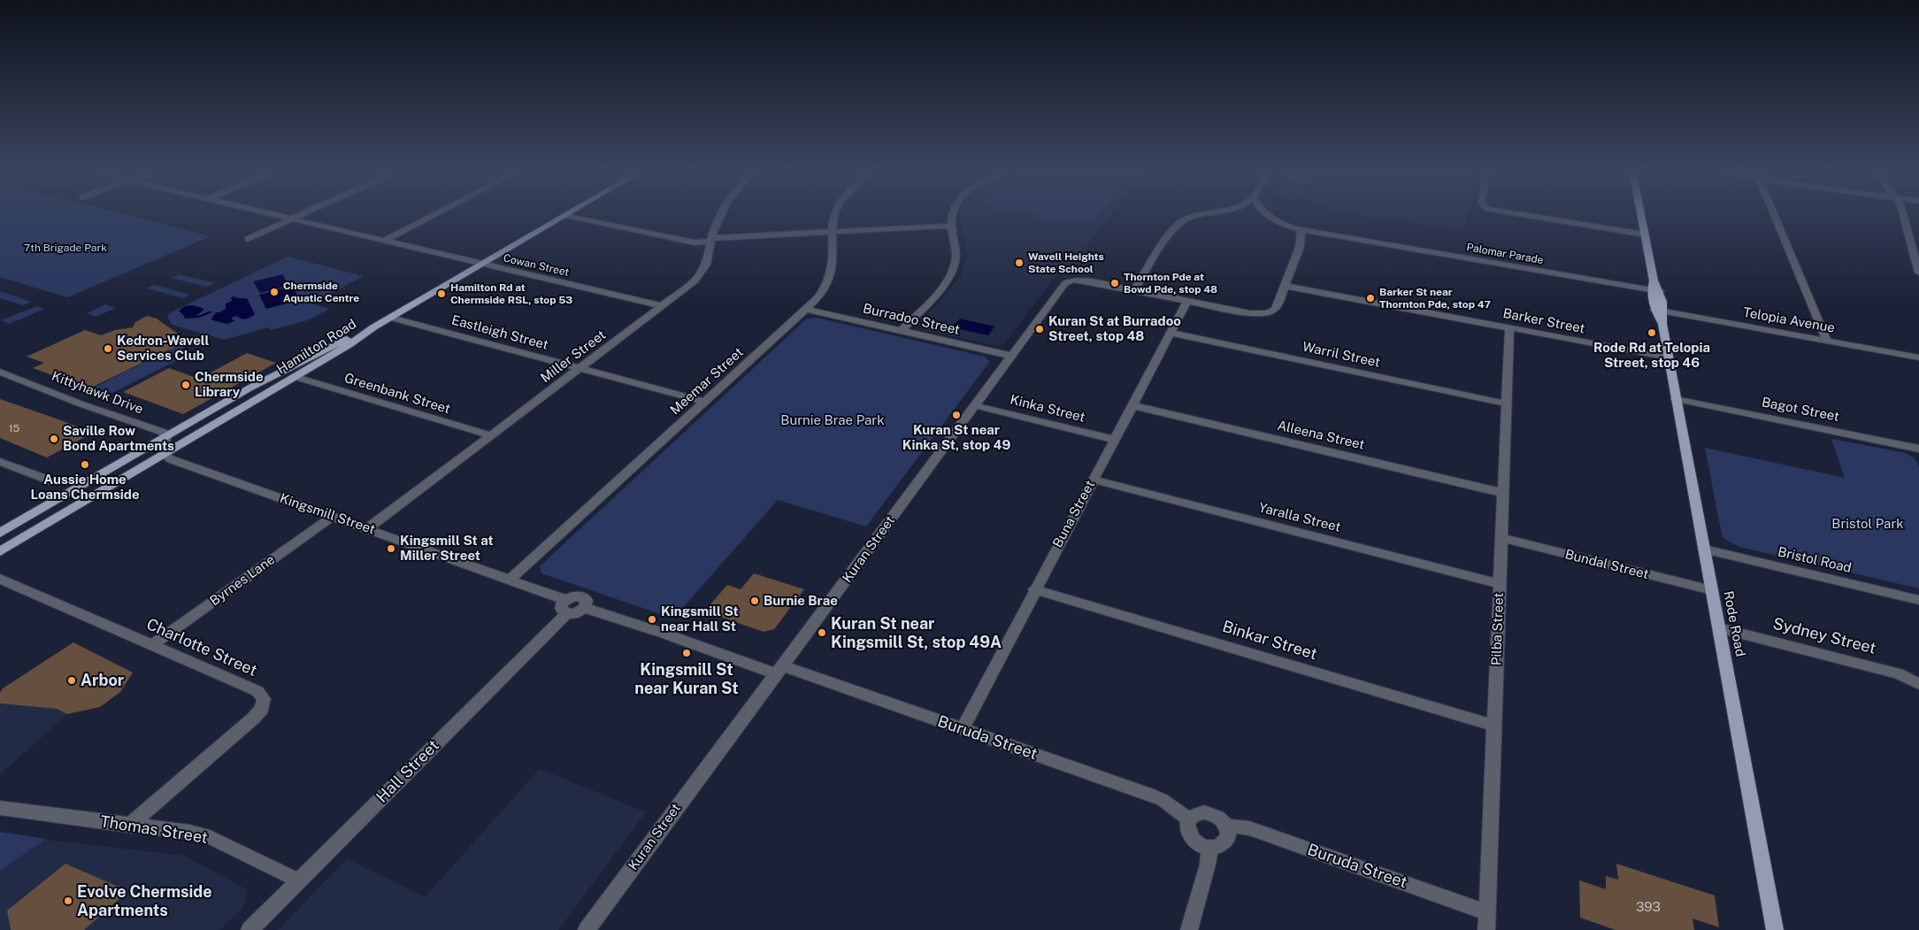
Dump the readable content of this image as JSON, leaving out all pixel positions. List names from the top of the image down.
{
  "streets": {
    "main road": ["Hamilton Road", "Rode Road"],
    "street": [
      "Palomar Parade",
      "Cowan Street",
      "Burradoo Street",
      "Telopia Avenue",
      "Barker Street",
      "Eastleigh Street",
      "Warril Street",
      "Miller Street",
      "Meemar Street",
      "Kittyhawk Drive",
      "Greenbank Street",
      "Kinka Street",
      "Bagot Street",
      "Alleena Street",
      "Kingsmill Street",
      "Buna Street",
      "Yaralla Street",
      "Kuran Street",
      "Bristol Road",
      "Bundal Street",
      "Byrnes Lane",
      "Pilba Street",
      "Sydney Street",
      "Binkar Street",
      "Charlotte Street",
      "Buruda Street",
      "Hall Street",
      "Thomas Street"
    ]
  },
  "crossings": [
    ["Palomar Parade", "Rode Road"],
    ["Cowan Street", "Hamilton Road"],
    ["Cowan Street", "Miller Street"],
    ["Burradoo Street", "Meemar Street"],
    ["Burradoo Street", "Kuran Street"],
    ["Telopia Avenue", "Rode Road"],
    ["Barker Street", "Rode Road"],
    ["Barker Street", "Pilba Street"],
    ["Eastleigh Street", "Hamilton Road"],
    ["Eastleigh Street", "Miller Street"],
    ["Eastleigh Street", "Meemar Street"],
    ["Hamilton Road", "Kittyhawk Drive"],
    ["Hamilton Road", "Greenbank Street"],
    ["Hamilton Road", "Kingsmill Street"],
    ["Warril Street", "Buna Street"],
    ["Warril Street", "Pilba Street"],
    ["Miller Street", "Greenbank Street"],
    ["Miller Street", "Kingsmill Street"],
    ["Meemar Street", "Kingsmill Street"],
    ["Kinka Street", "Buna Street"],
    ["Kinka Street", "Kuran Street"],
    ["Bagot Street", "Rode Road"],
    ["Alleena Street", "Buna Street"],
    ["Alleena Street", "Pilba Street"],
    ["Kingsmill Street", "Byrnes Lane"],
    ["Kingsmill Street", "Hall Street"],
    ["Buna Street", "Yaralla Street"],
    ["Buna Street", "Binkar Street"],
    ["Buna Street", "Buruda Street"],
    ["Yaralla Street", "Pilba Street"],
    ["Kuran Street", "Buruda Street"],
    ["Bristol Road", "Rode Road"],
    ["Bundal Street", "Rode Road"],
    ["Bundal Street", "Pilba Street"],
    ["Byrnes Lane", "Charlotte Street"],
    ["Rode Road", "Sydney Street"],
    ["Pilba Street", "Binkar Street"],
    ["Pilba Street", "Buruda Street"],
    ["Charlotte Street", "Thomas Street"],
    ["Hall Street", "Thomas Street"]
  ],
  "parks": ["7th Brigade Park", "Burnie Brae Park", "Bristol Park"],
  "places": [
    "Wavell Heights State School",
    "Thornton Pde at Bowd Pde, stop 48",
    "Chermside Aquatic Centre",
    "Hamilton Rd at Chermside RSL, stop 53",
    "Barker St near Thornton Pde, stop 47",
    "Kuran St at Burradoo Street, stop 48",
    "Rode Rd at Telopia Street, stop 46",
    "Kedron-Wavell Services Club",
    "Chermside Library",
    "Kuran St near Kinka St, stop 49",
    "Saville Row Bond Apartments",
    "Aussie Home Loans Chermside",
    "Kingsmill St at Miller Street",
    "Burnie Brae",
    "Kingsmill St near Hall St",
    "Kuran St near Kingsmill St, stop 49A",
    "Kingsmill St near Kuran St",
    "Arbor",
    "Evolve Chermside Apartments"
  ],
  "house_numbers": ["15", "393"]
}
